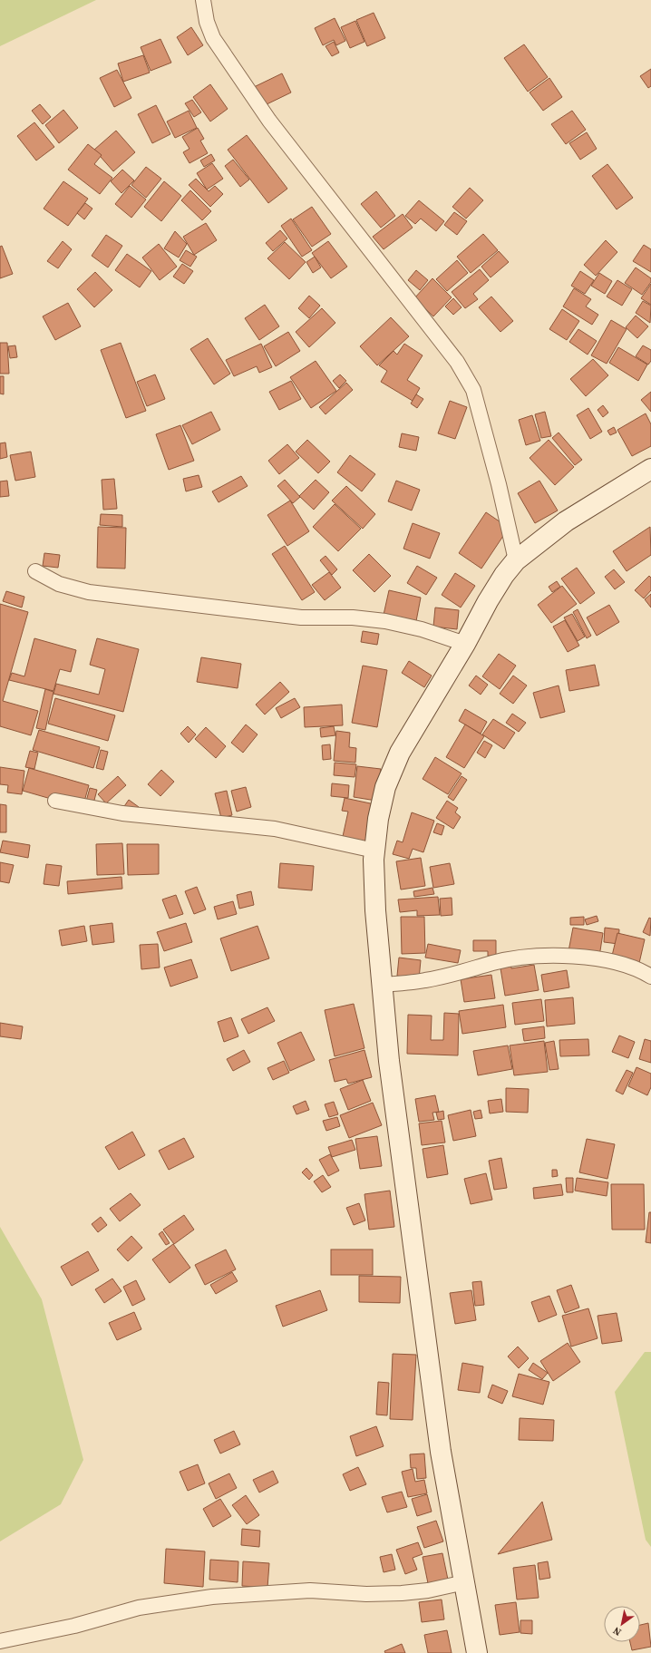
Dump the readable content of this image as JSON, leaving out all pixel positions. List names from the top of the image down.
{
  "north": "bottom left"
}
